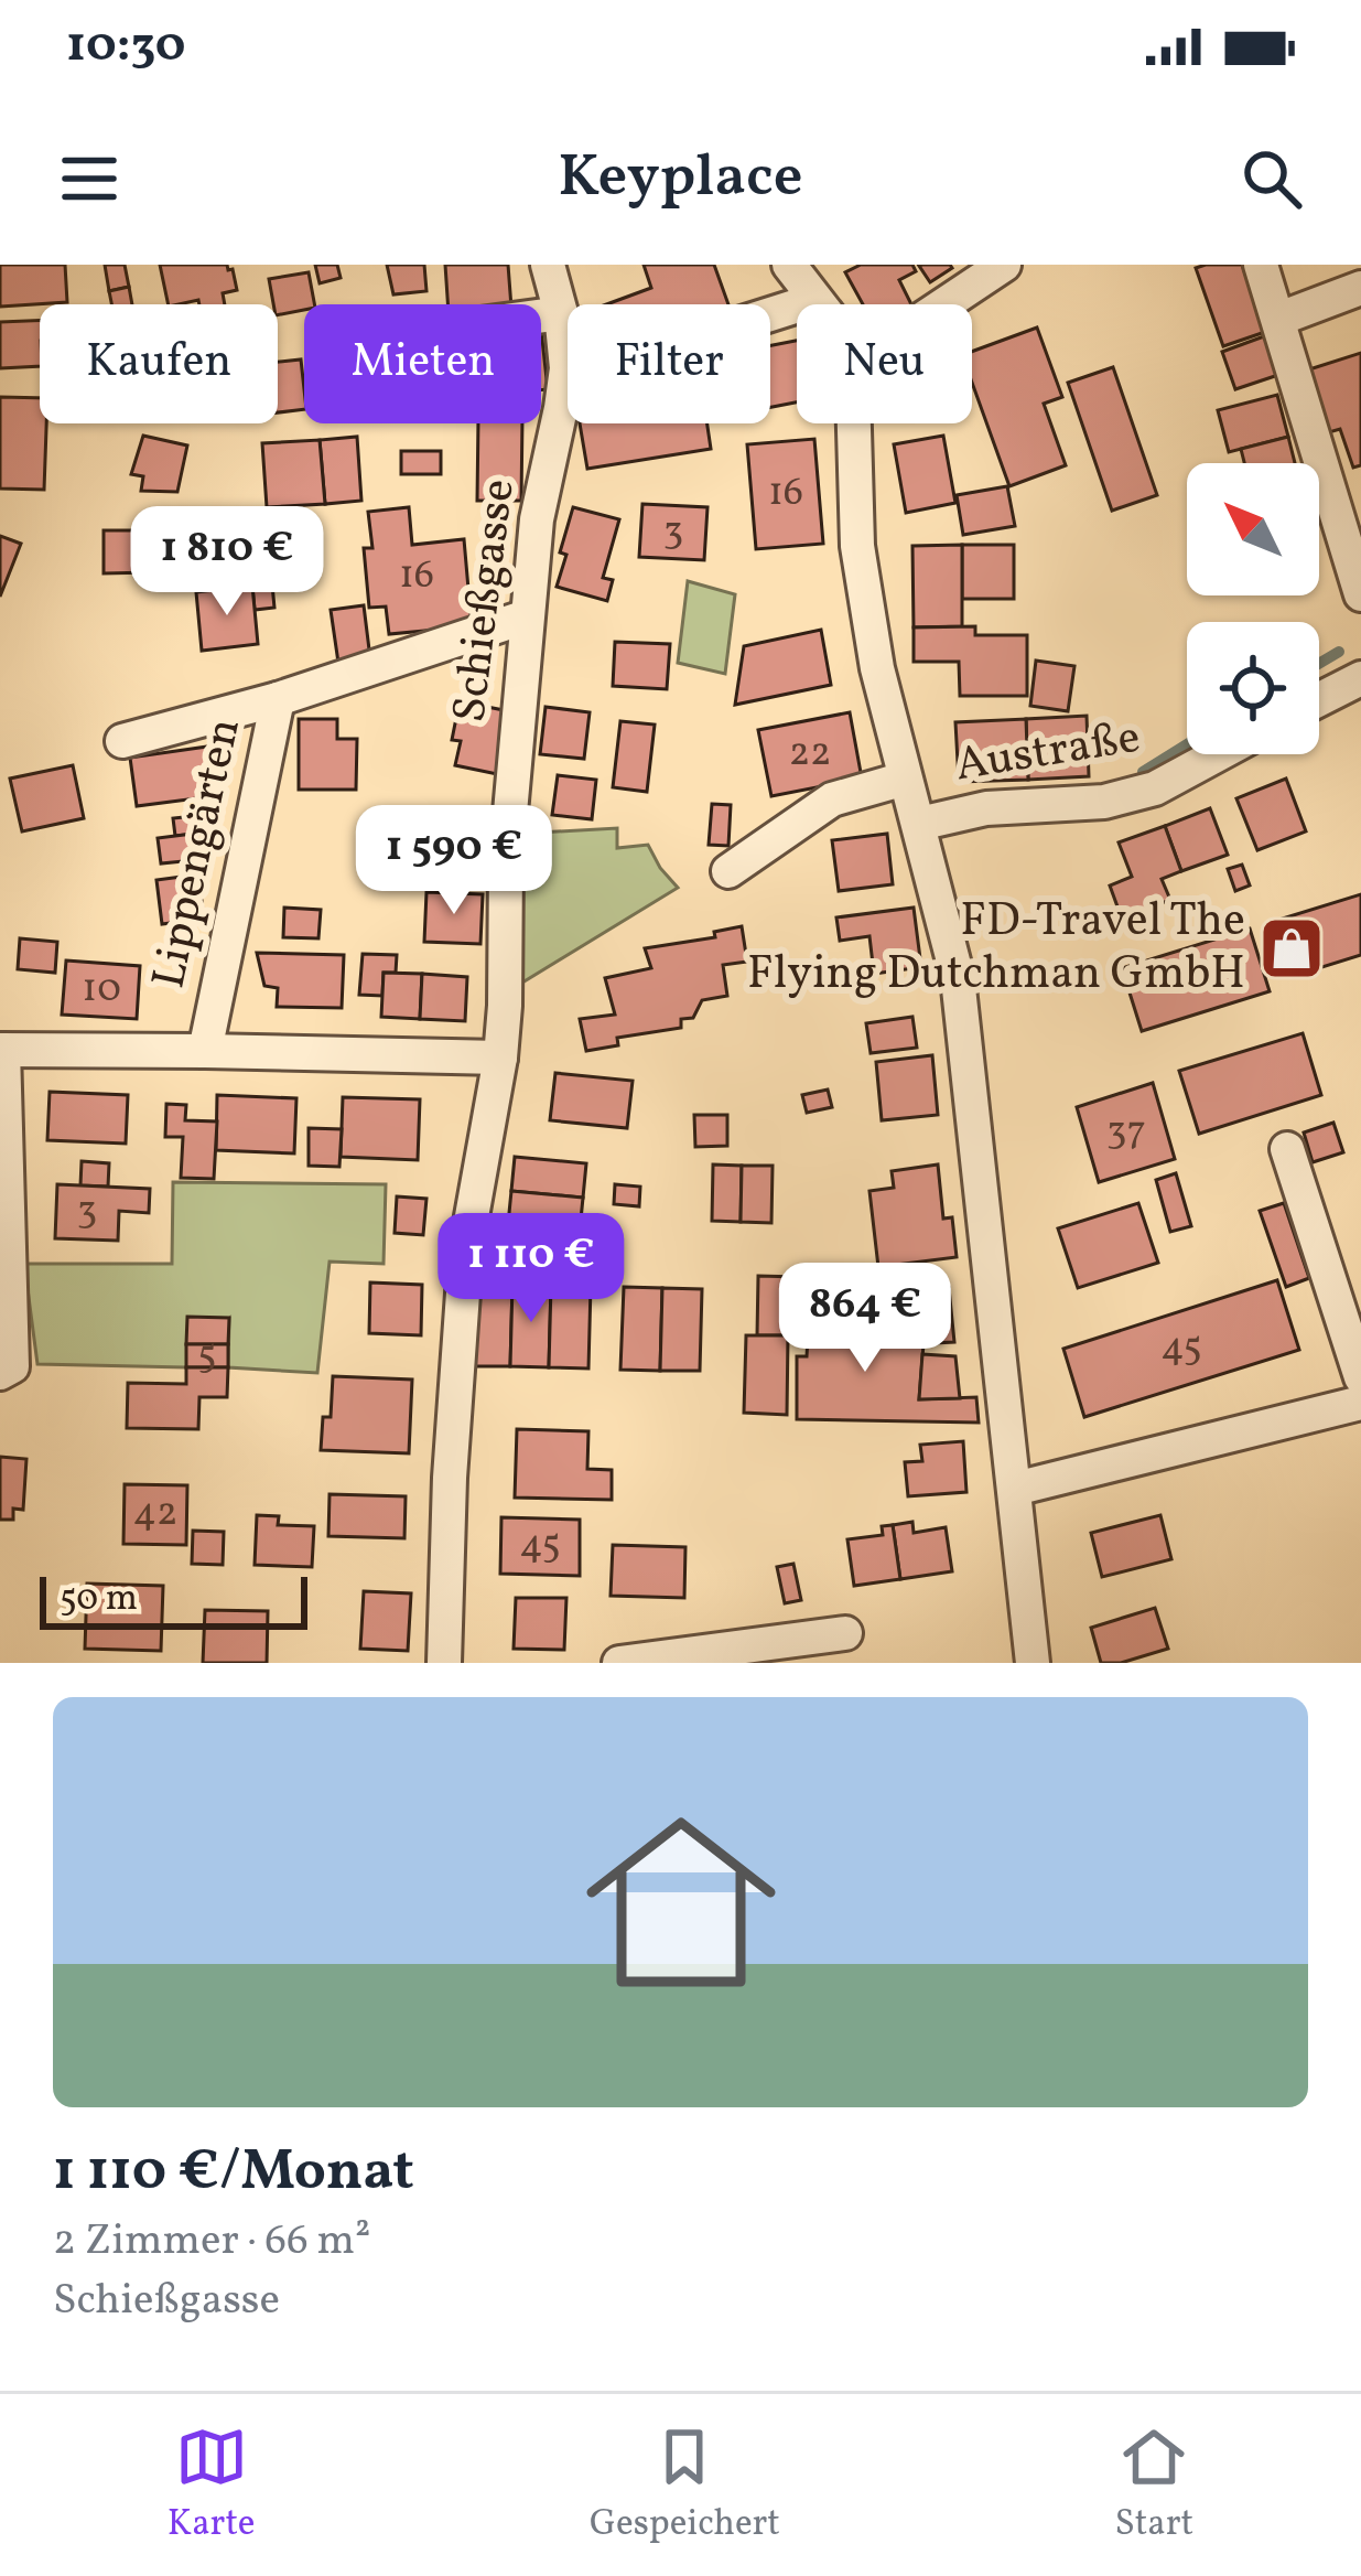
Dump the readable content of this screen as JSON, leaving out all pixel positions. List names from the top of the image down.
{
  "streets": {
    "street": ["Schießgasse", "Austraße", "Lippengärten"]
  },
  "crossings": [
    ["Schießgasse", "Lippengärten"]
  ],
  "places": {
    "shop": ["FD-Travel The Flying Dutchman GmbH"]
  },
  "house_numbers": [
    "16",
    "3",
    "16",
    "22",
    "10",
    "37",
    "3",
    "45",
    "5",
    "42",
    "45"
  ],
  "scale_bar": "50 m",
  "north": "top left",
  "page": {
    "status": "10:30",
    "header": "Keyplace",
    "chip": [
      "Kaufen",
      "Mieten",
      "Filter",
      "Neu"
    ],
    "price": [
      "1 810 €",
      "1 590 €",
      "1 110 €",
      "864 €"
    ],
    "scale": "50 m",
    "list": [
      {
        "name": "1 110 €/Monat",
        "note": "2 Zimmer · 66 m² · Schießgasse"
      }
    ],
    "tabs": ["Karte", "Gespeichert", "Start"]
  }
}
